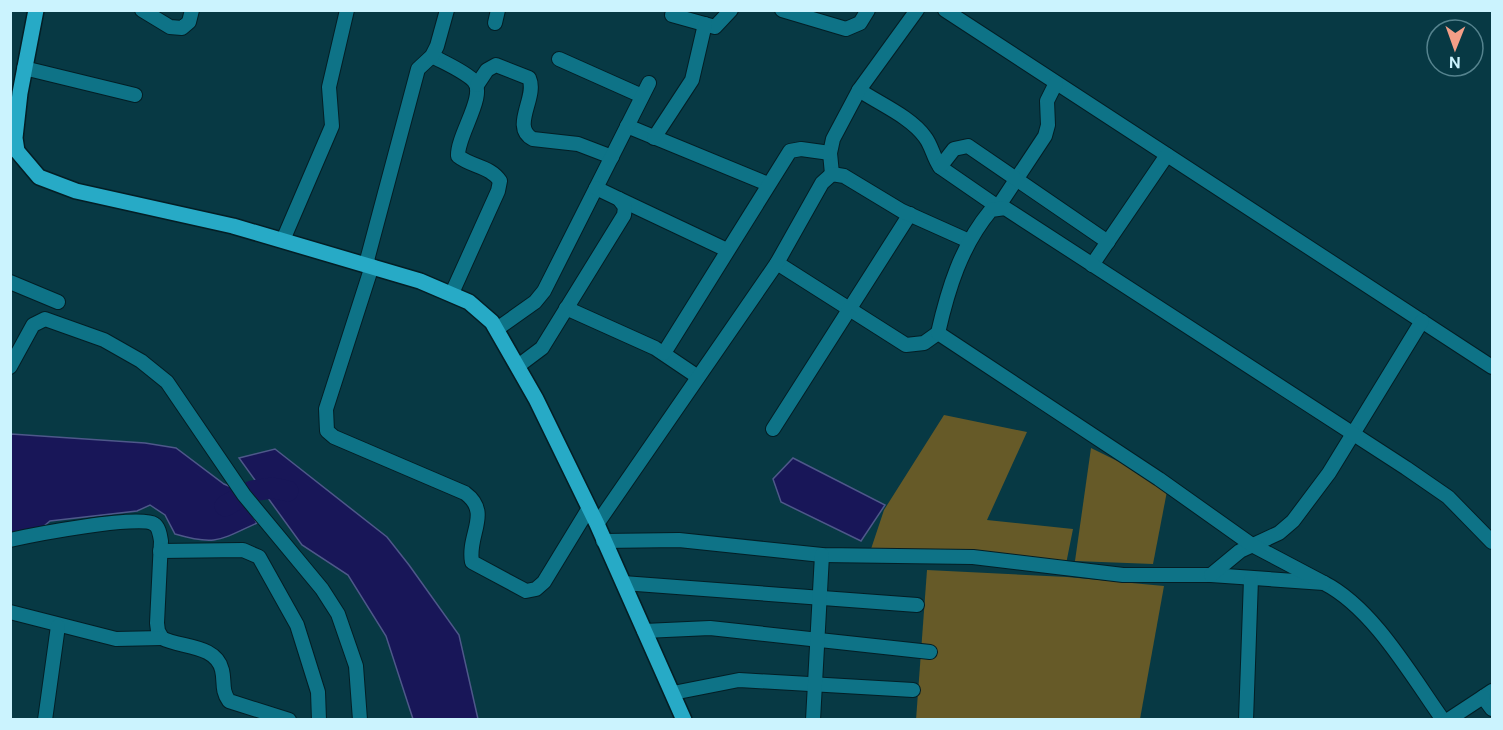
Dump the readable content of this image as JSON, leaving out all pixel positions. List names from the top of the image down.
{
  "north": "bottom"
}
